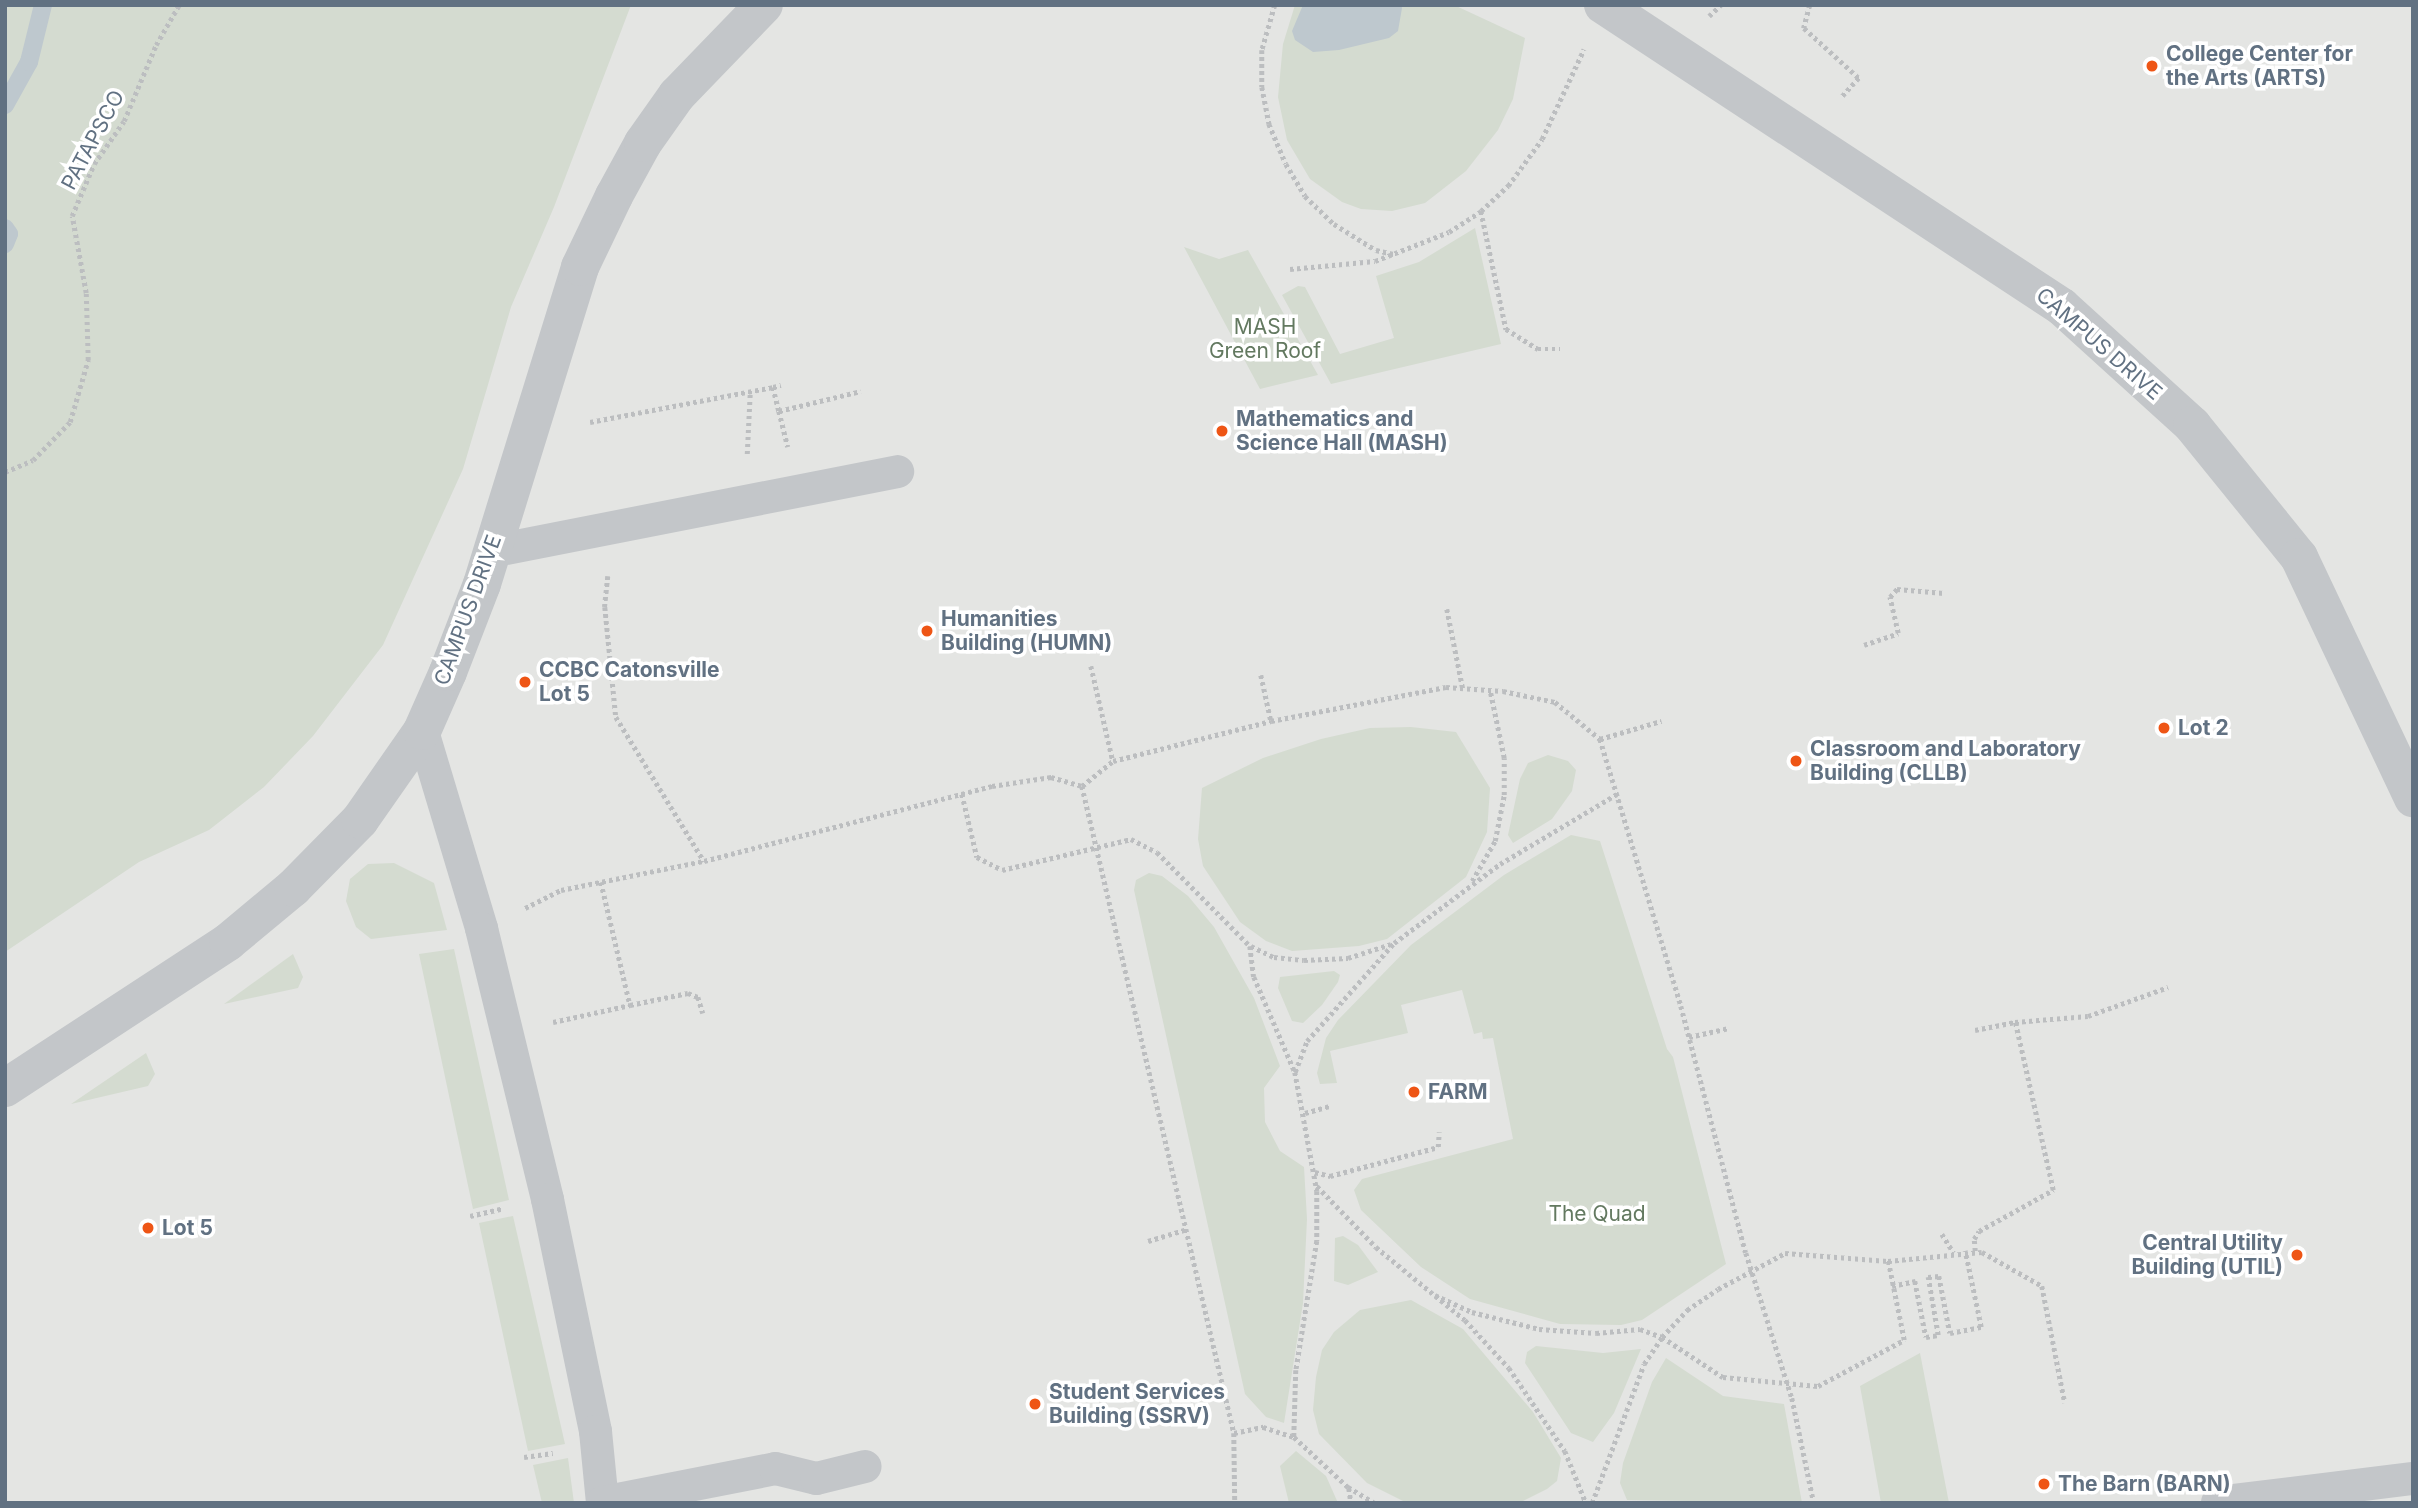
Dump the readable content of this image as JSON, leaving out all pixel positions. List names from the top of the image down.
{
  "streets": {
    "street": ["CAMPUS DRIVE"],
    "path": ["PATAPSCO"]
  },
  "parks": ["MASH Green Roof", "The Quad"],
  "places": [
    "College Center for the Arts (ARTS)",
    "Mathematics and Science Hall (MASH)",
    "Humanities Building (HUMN)",
    "CCBC Catonsville Lot 5",
    "Lot 2",
    "Classroom and Laboratory Building (CLLB)",
    "FARM",
    "Lot 5",
    "Central Utility Building (UTIL)",
    "Student Services Building (SSRV)",
    "The Barn (BARN)"
  ]
}
